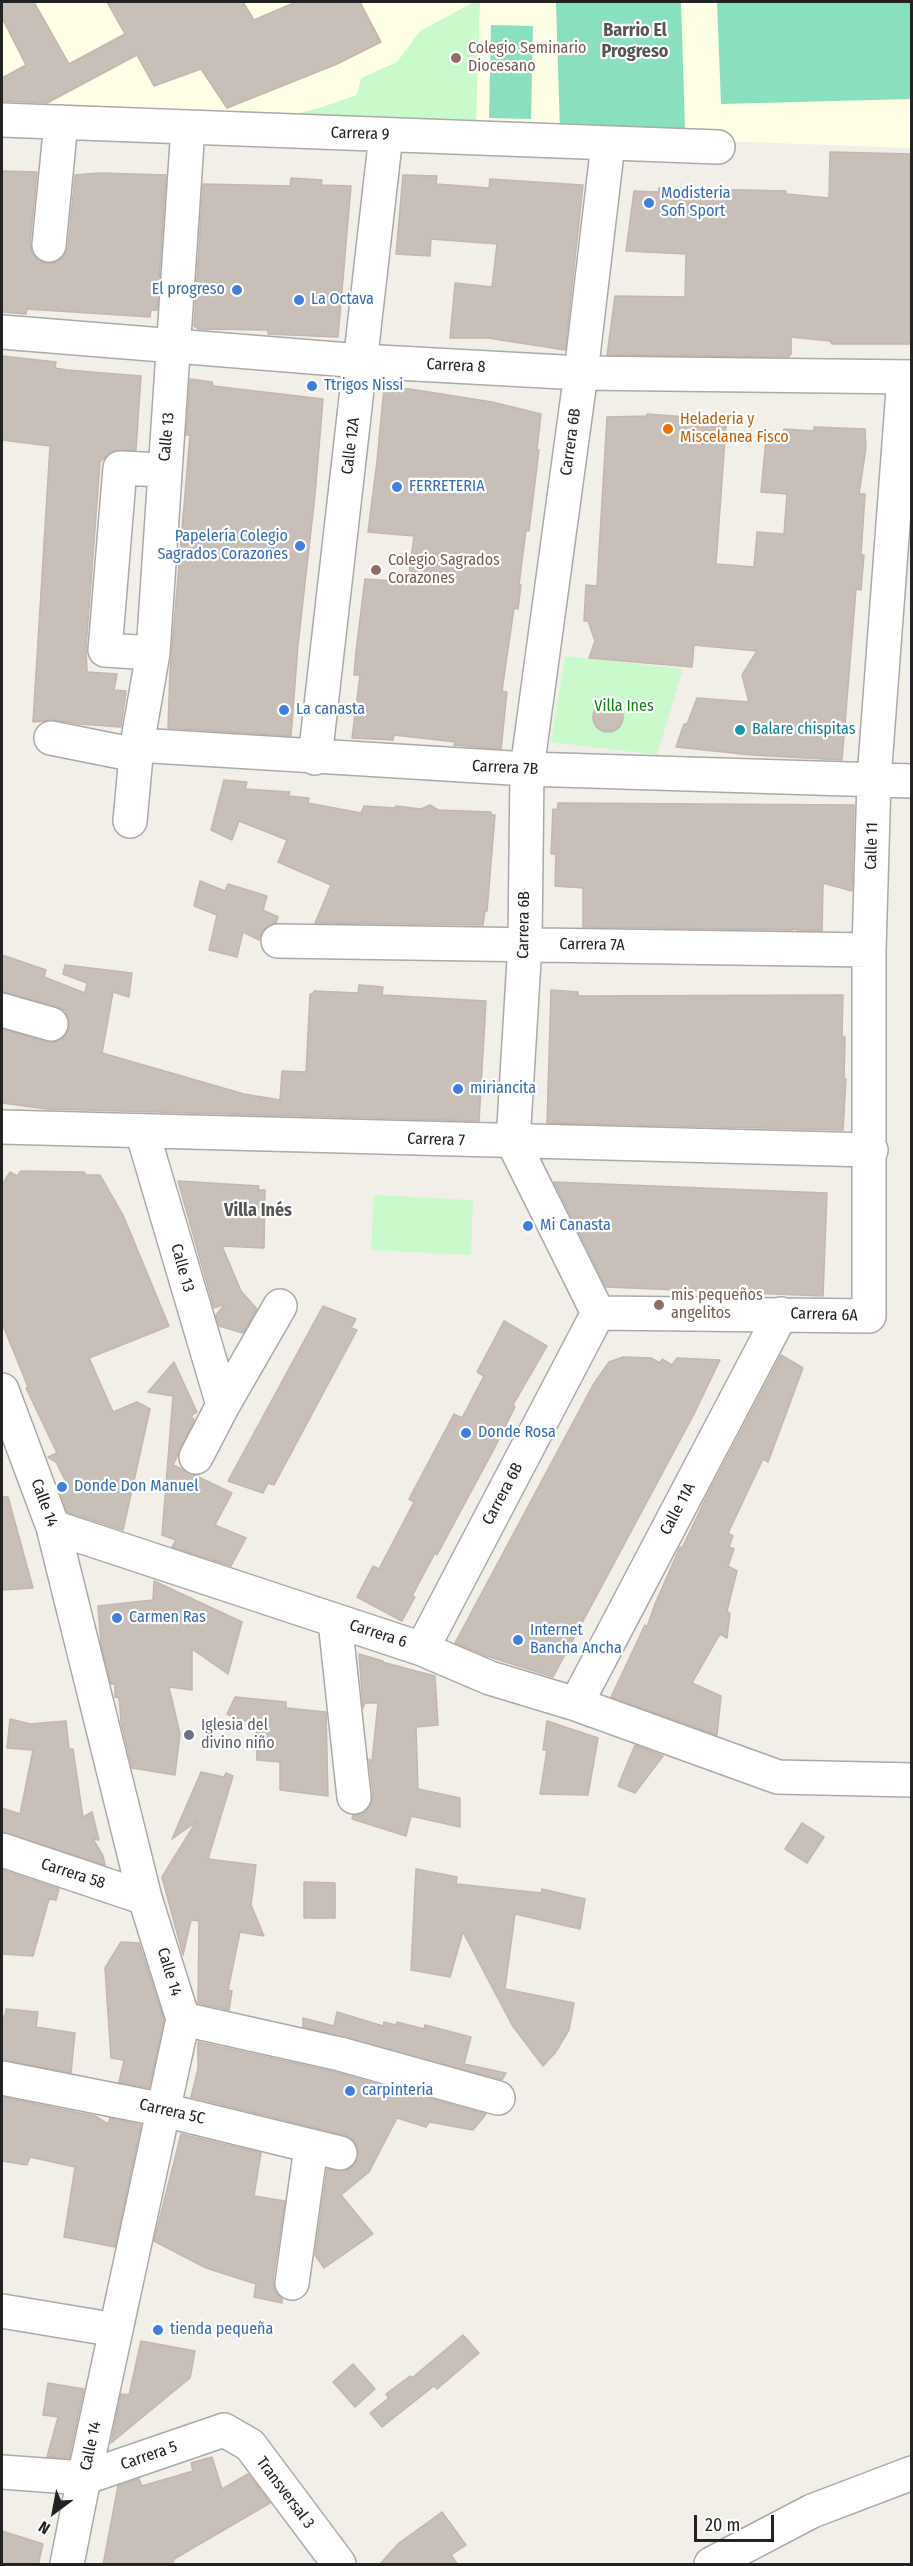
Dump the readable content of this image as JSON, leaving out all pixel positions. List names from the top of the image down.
{
  "streets": {
    "street": [
      "Carrera 9",
      "Carrera 8",
      "Calle 13",
      "Carrera 6B",
      "Calle 12A",
      "Carrera 7B",
      "Calle 11",
      "Carrera 7A",
      "Carrera 7",
      "Carrera 6A",
      "Calle 14",
      "Calle 11A",
      "Carrera 6",
      "Carrera 58",
      "Carrera 5C",
      "Carrera 5",
      "Transversal 3"
    ]
  },
  "crossings": [
    ["Carrera 9", "Calle 13"],
    ["Carrera 9", "Carrera 6B"],
    ["Carrera 9", "Calle 12A"],
    ["Carrera 8", "Calle 13"],
    ["Carrera 8", "Carrera 6B"],
    ["Carrera 8", "Calle 12A"],
    ["Carrera 8", "Calle 11"],
    ["Calle 13", "Carrera 7B"],
    ["Calle 13", "Carrera 7"],
    ["Carrera 6B", "Carrera 7B"],
    ["Carrera 6B", "Carrera 7A"],
    ["Carrera 6B", "Carrera 7"],
    ["Carrera 6B", "Carrera 6A"],
    ["Carrera 6B", "Carrera 6"],
    ["Calle 12A", "Carrera 7B"],
    ["Carrera 7B", "Calle 11"],
    ["Calle 11", "Carrera 7A"],
    ["Calle 11", "Carrera 7"],
    ["Calle 11", "Carrera 6A"],
    ["Carrera 6A", "Calle 11A"],
    ["Calle 14", "Carrera 6"],
    ["Calle 14", "Carrera 58"],
    ["Calle 14", "Carrera 5C"],
    ["Calle 14", "Carrera 5"],
    ["Calle 11A", "Carrera 6"],
    ["Carrera 5", "Transversal 3"]
  ],
  "districts": ["Barrio El Progreso", "Villa Inés"],
  "parks": ["Villa Ines"],
  "places": [
    "Colegio Seminario Diocesano",
    "Modisteria Sofi Sport",
    "El progreso",
    "La Octava",
    "Ttrigos Nissi",
    "Heladeria y Miscelanea Fisco",
    "FERRETERIA",
    "Papelería Colegio Sagrados Corazones",
    "Colegio Sagrados Corazones",
    "La canasta",
    "Balare chispitas",
    "miriancita",
    "Mi Canasta",
    "mis pequeños angelitos",
    "Donde Rosa",
    "Donde Don Manuel",
    "Carmen Ras",
    "Internet Bancha Ancha",
    "Iglesia del divino niño",
    "carpinteria",
    "tienda pequeña"
  ],
  "scale_bar": "20 m",
  "north": "bottom left"
}
